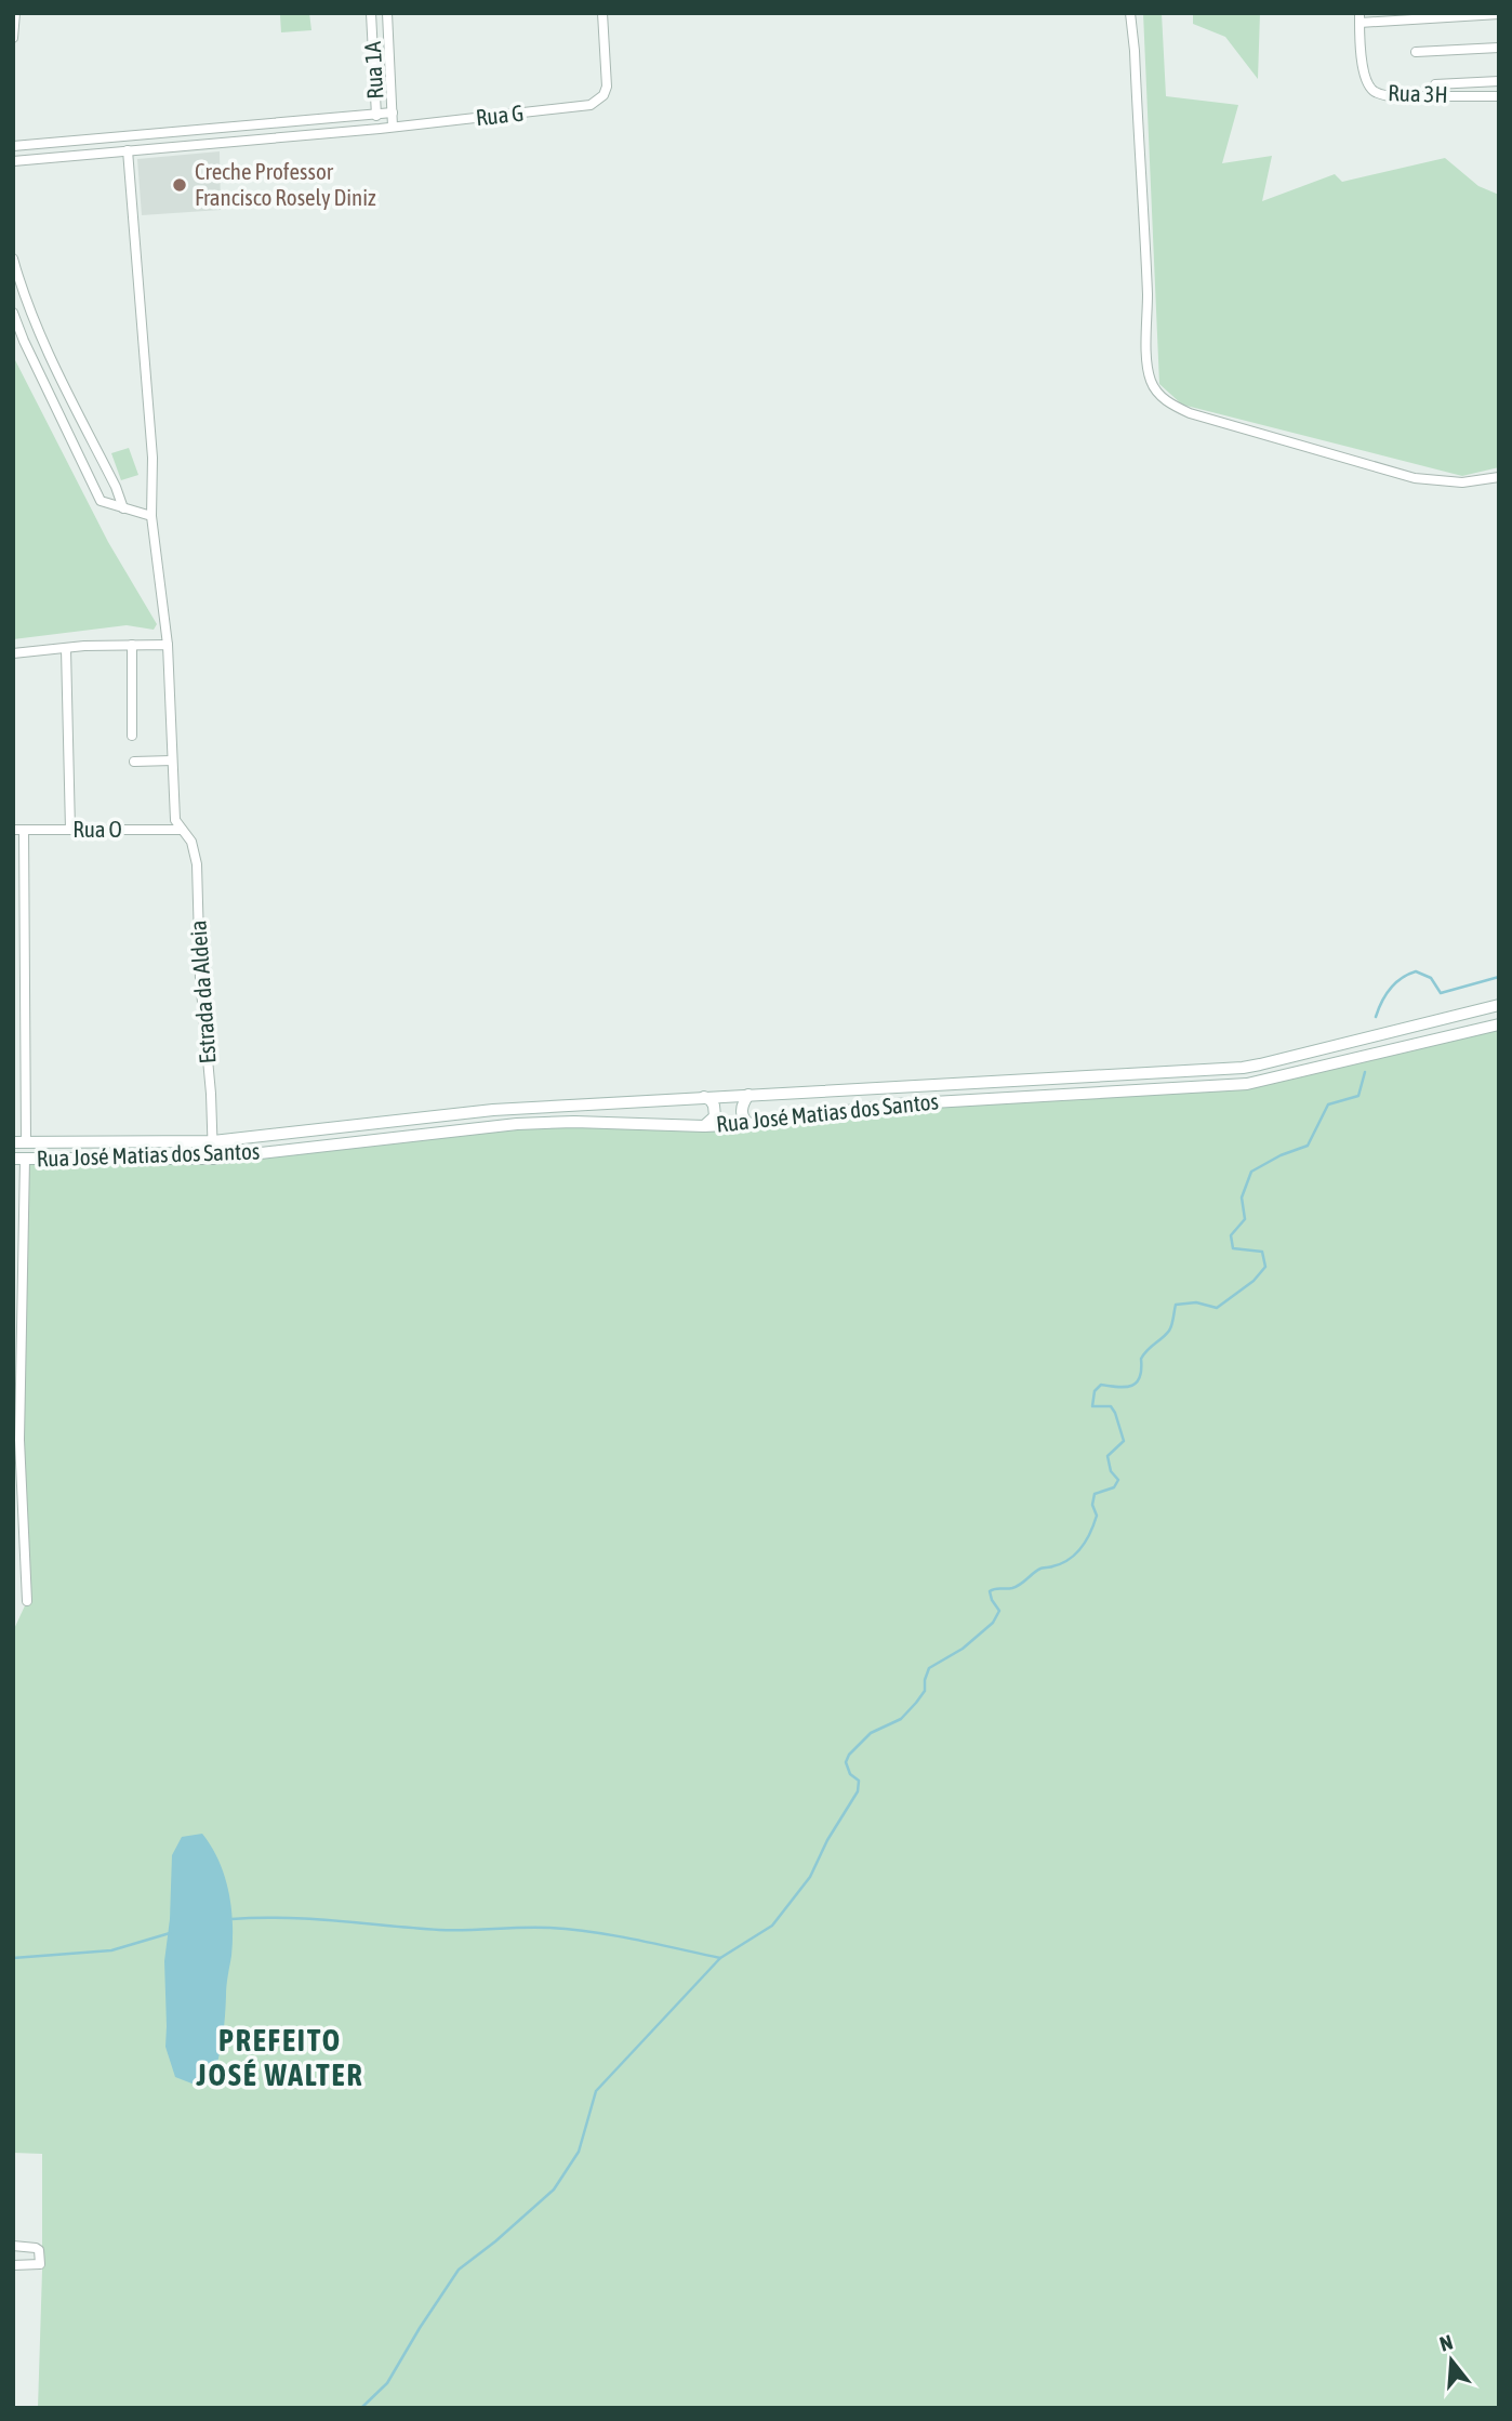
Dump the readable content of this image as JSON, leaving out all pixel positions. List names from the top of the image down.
{
  "streets": {
    "main road": ["Rua José Matias dos Santos"],
    "street": [
      "Rua 1A",
      "Rua 3H",
      "Rua G",
      "Rua O",
      "Estrada da Aldeia"
    ]
  },
  "crossings": [
    ["Rua 1A", "Rua G"],
    ["Rua G", "Estrada da Aldeia"],
    ["Rua O", "Estrada da Aldeia"],
    ["Estrada da Aldeia", "Rua José Matias dos Santos"]
  ],
  "districts": ["PREFEITO JOSÉ WALTER"],
  "places": ["Creche Professor Francisco Rosely Diniz"],
  "north": "top"
}
